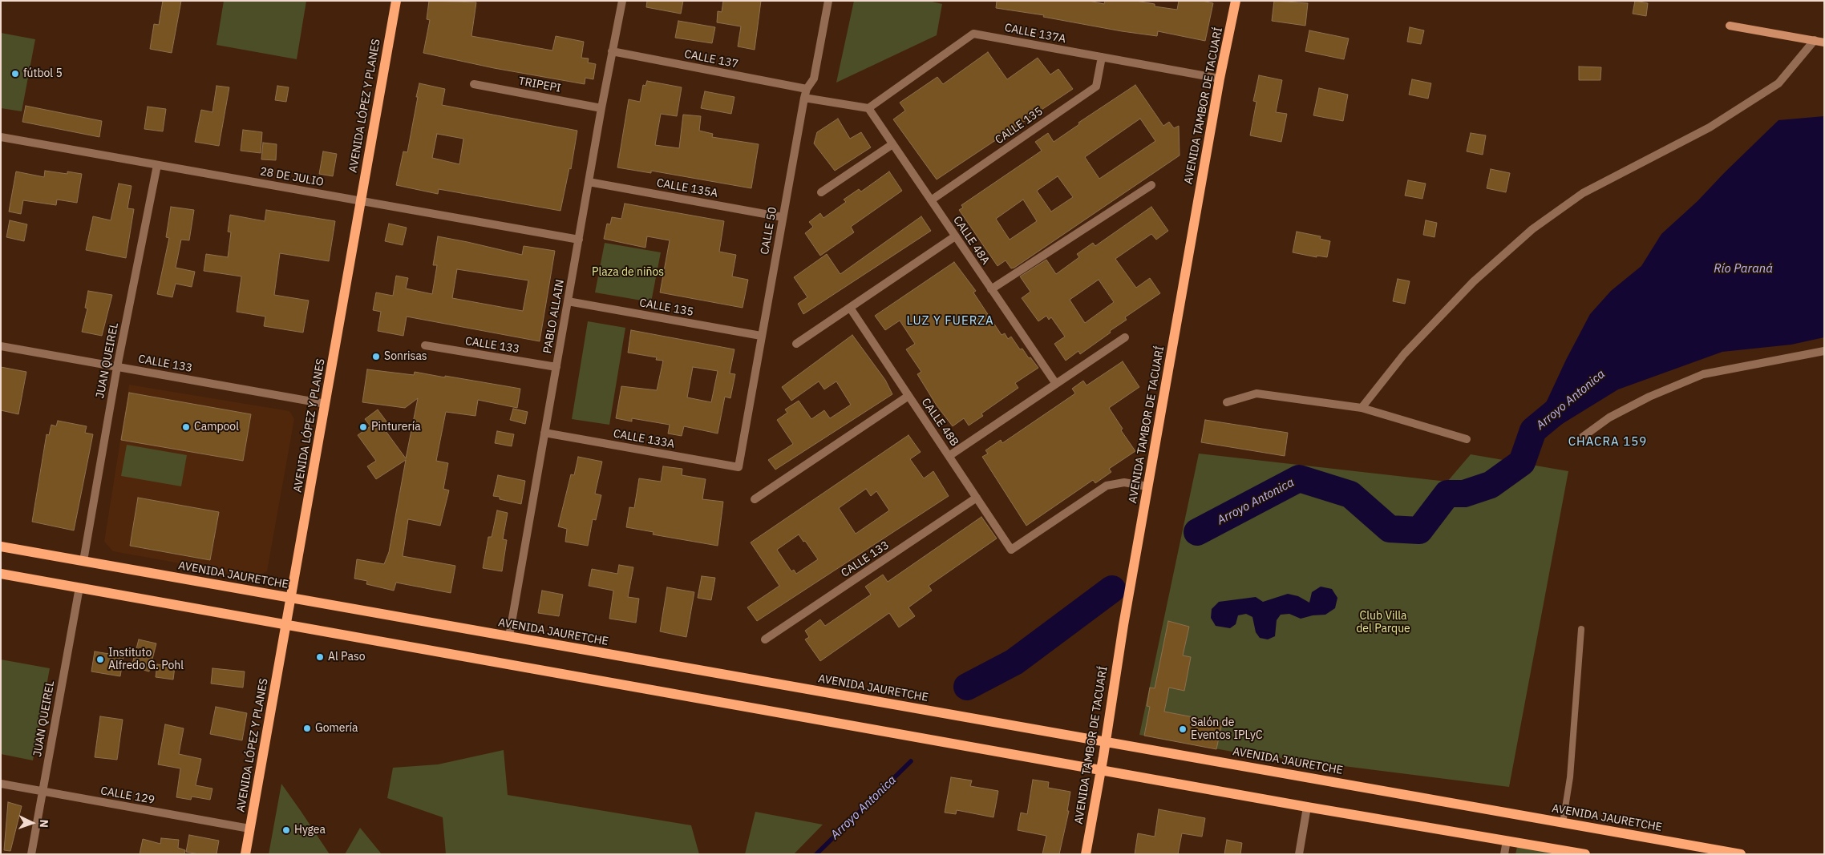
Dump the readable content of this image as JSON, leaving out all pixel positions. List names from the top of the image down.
{
  "streets": {
    "main road": ["AVENIDA LÓPEZ Y PLANES", "AVENIDA TAMBOR DE TACUARÍ", "AVENIDA JAURETCHE"],
    "street": [
      "CALLE 137A",
      "CALLE 137",
      "TRIPEPI",
      "CALLE 135",
      "28 DE JULIO",
      "CALLE 135A",
      "CALLE 50",
      "CALLE 48A",
      "PABLO ALLAIN",
      "CALLE 133",
      "JUAN QUEIREL",
      "CALLE 48B",
      "CALLE 133A",
      "CALLE 129"
    ]
  },
  "crossings": [
    ["CALLE 137A", "AVENIDA TAMBOR DE TACUARÍ"],
    ["CALLE 137A", "CALLE 135"],
    ["CALLE 137A", "CALLE 48A"],
    ["CALLE 137", "CALLE 50"],
    ["CALLE 137", "PABLO ALLAIN"],
    ["TRIPEPI", "PABLO ALLAIN"],
    ["AVENIDA LÓPEZ Y PLANES", "28 DE JULIO"],
    ["AVENIDA LÓPEZ Y PLANES", "CALLE 133"],
    ["AVENIDA LÓPEZ Y PLANES", "AVENIDA JAURETCHE"],
    ["AVENIDA LÓPEZ Y PLANES", "CALLE 129"],
    ["AVENIDA TAMBOR DE TACUARÍ", "CALLE 48B"],
    ["AVENIDA TAMBOR DE TACUARÍ", "AVENIDA JAURETCHE"],
    ["CALLE 135", "CALLE 50"],
    ["CALLE 135", "CALLE 48A"],
    ["CALLE 135", "PABLO ALLAIN"],
    ["28 DE JULIO", "PABLO ALLAIN"],
    ["28 DE JULIO", "JUAN QUEIREL"],
    ["CALLE 135A", "CALLE 50"],
    ["CALLE 135A", "PABLO ALLAIN"],
    ["CALLE 50", "CALLE 133A"],
    ["PABLO ALLAIN", "CALLE 133"],
    ["PABLO ALLAIN", "CALLE 133A"],
    ["PABLO ALLAIN", "AVENIDA JAURETCHE"],
    ["CALLE 133", "JUAN QUEIREL"],
    ["CALLE 133", "CALLE 48B"],
    ["JUAN QUEIREL", "AVENIDA JAURETCHE"],
    ["JUAN QUEIREL", "CALLE 129"]
  ],
  "districts": ["LUZ Y FUERZA", "CHACRA 159"],
  "water": ["Río Paraná", "Arroyo Antonica"],
  "parks": ["Plaza de niños", "Club Villa del Parque"],
  "places": [
    "fútbol 5",
    "Sonrisas",
    "Campool",
    "Pinturería",
    "Al Paso",
    "Instituto Alfredo G. Pohl",
    "Gomería",
    "Salón de Eventos IPLyC",
    "Hygea"
  ],
  "north": "right"
}
